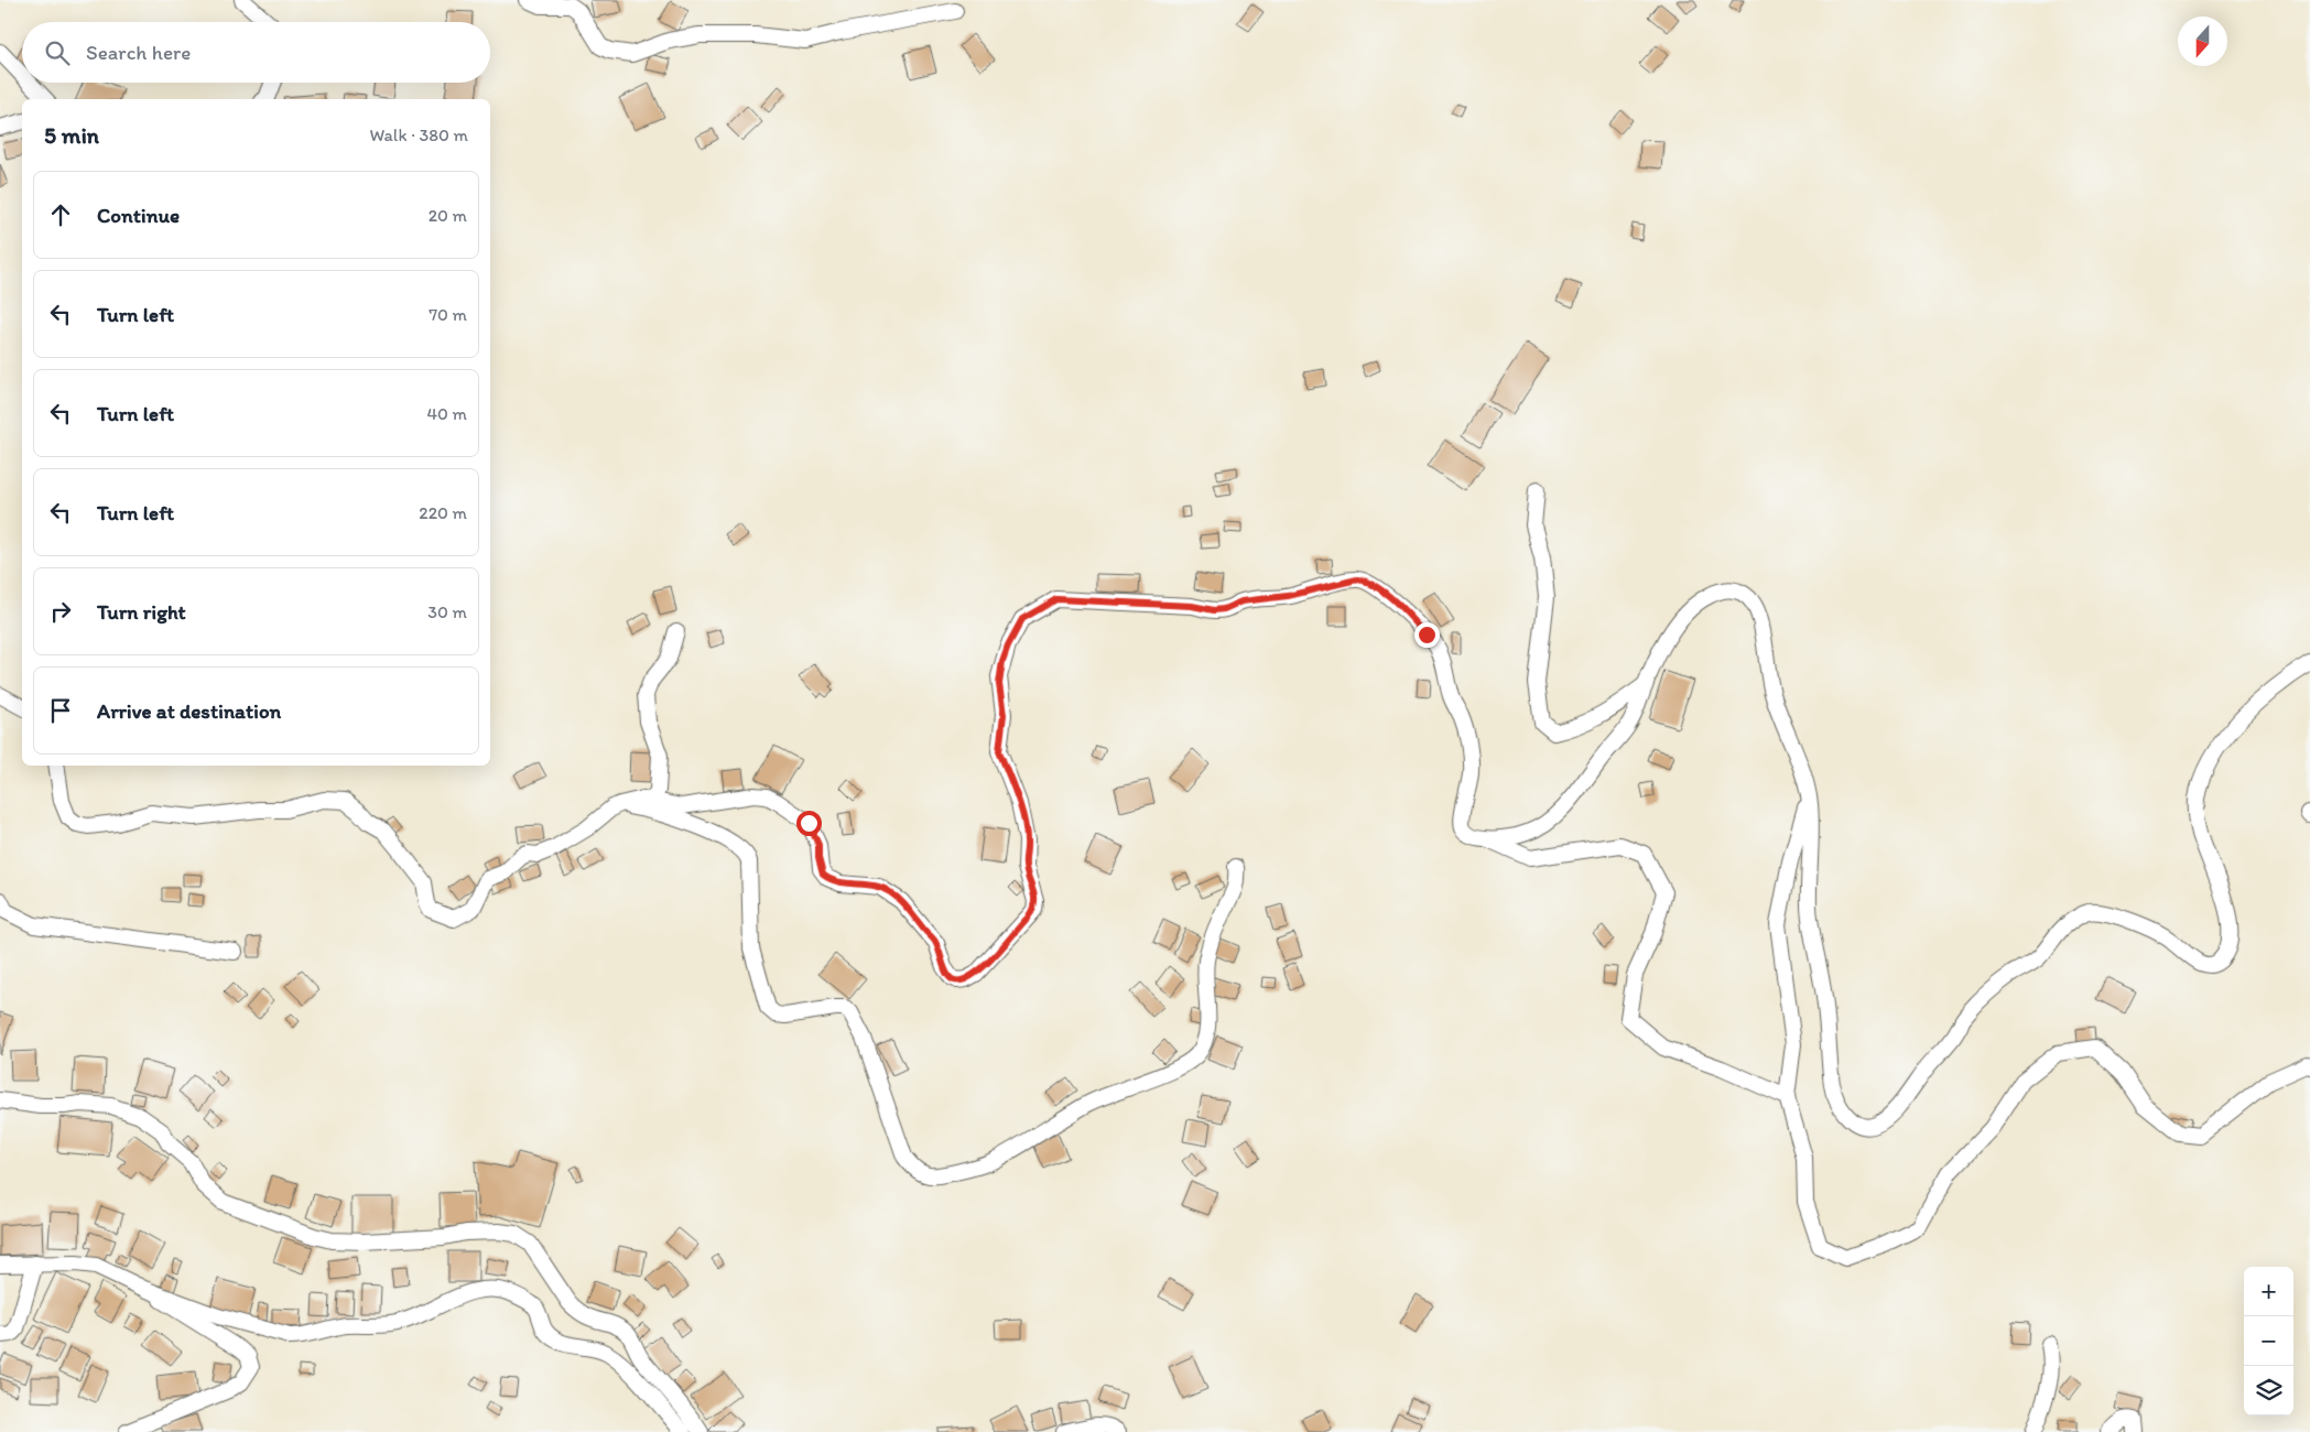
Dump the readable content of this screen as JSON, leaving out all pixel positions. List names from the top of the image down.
{
  "north": "bottom",
  "page": {
    "search": "Search here",
    "heading": ["5 min", "Walk · 380 m"],
    "list": [
      ["Continue", "20 m"],
      ["Turn left", "70 m"],
      ["Turn left", "40 m"],
      ["Turn left", "220 m"],
      ["Turn right", "30 m"],
      "Arrive at destination"
    ],
    "map_buttons": ["+", "−"]
  }
}
